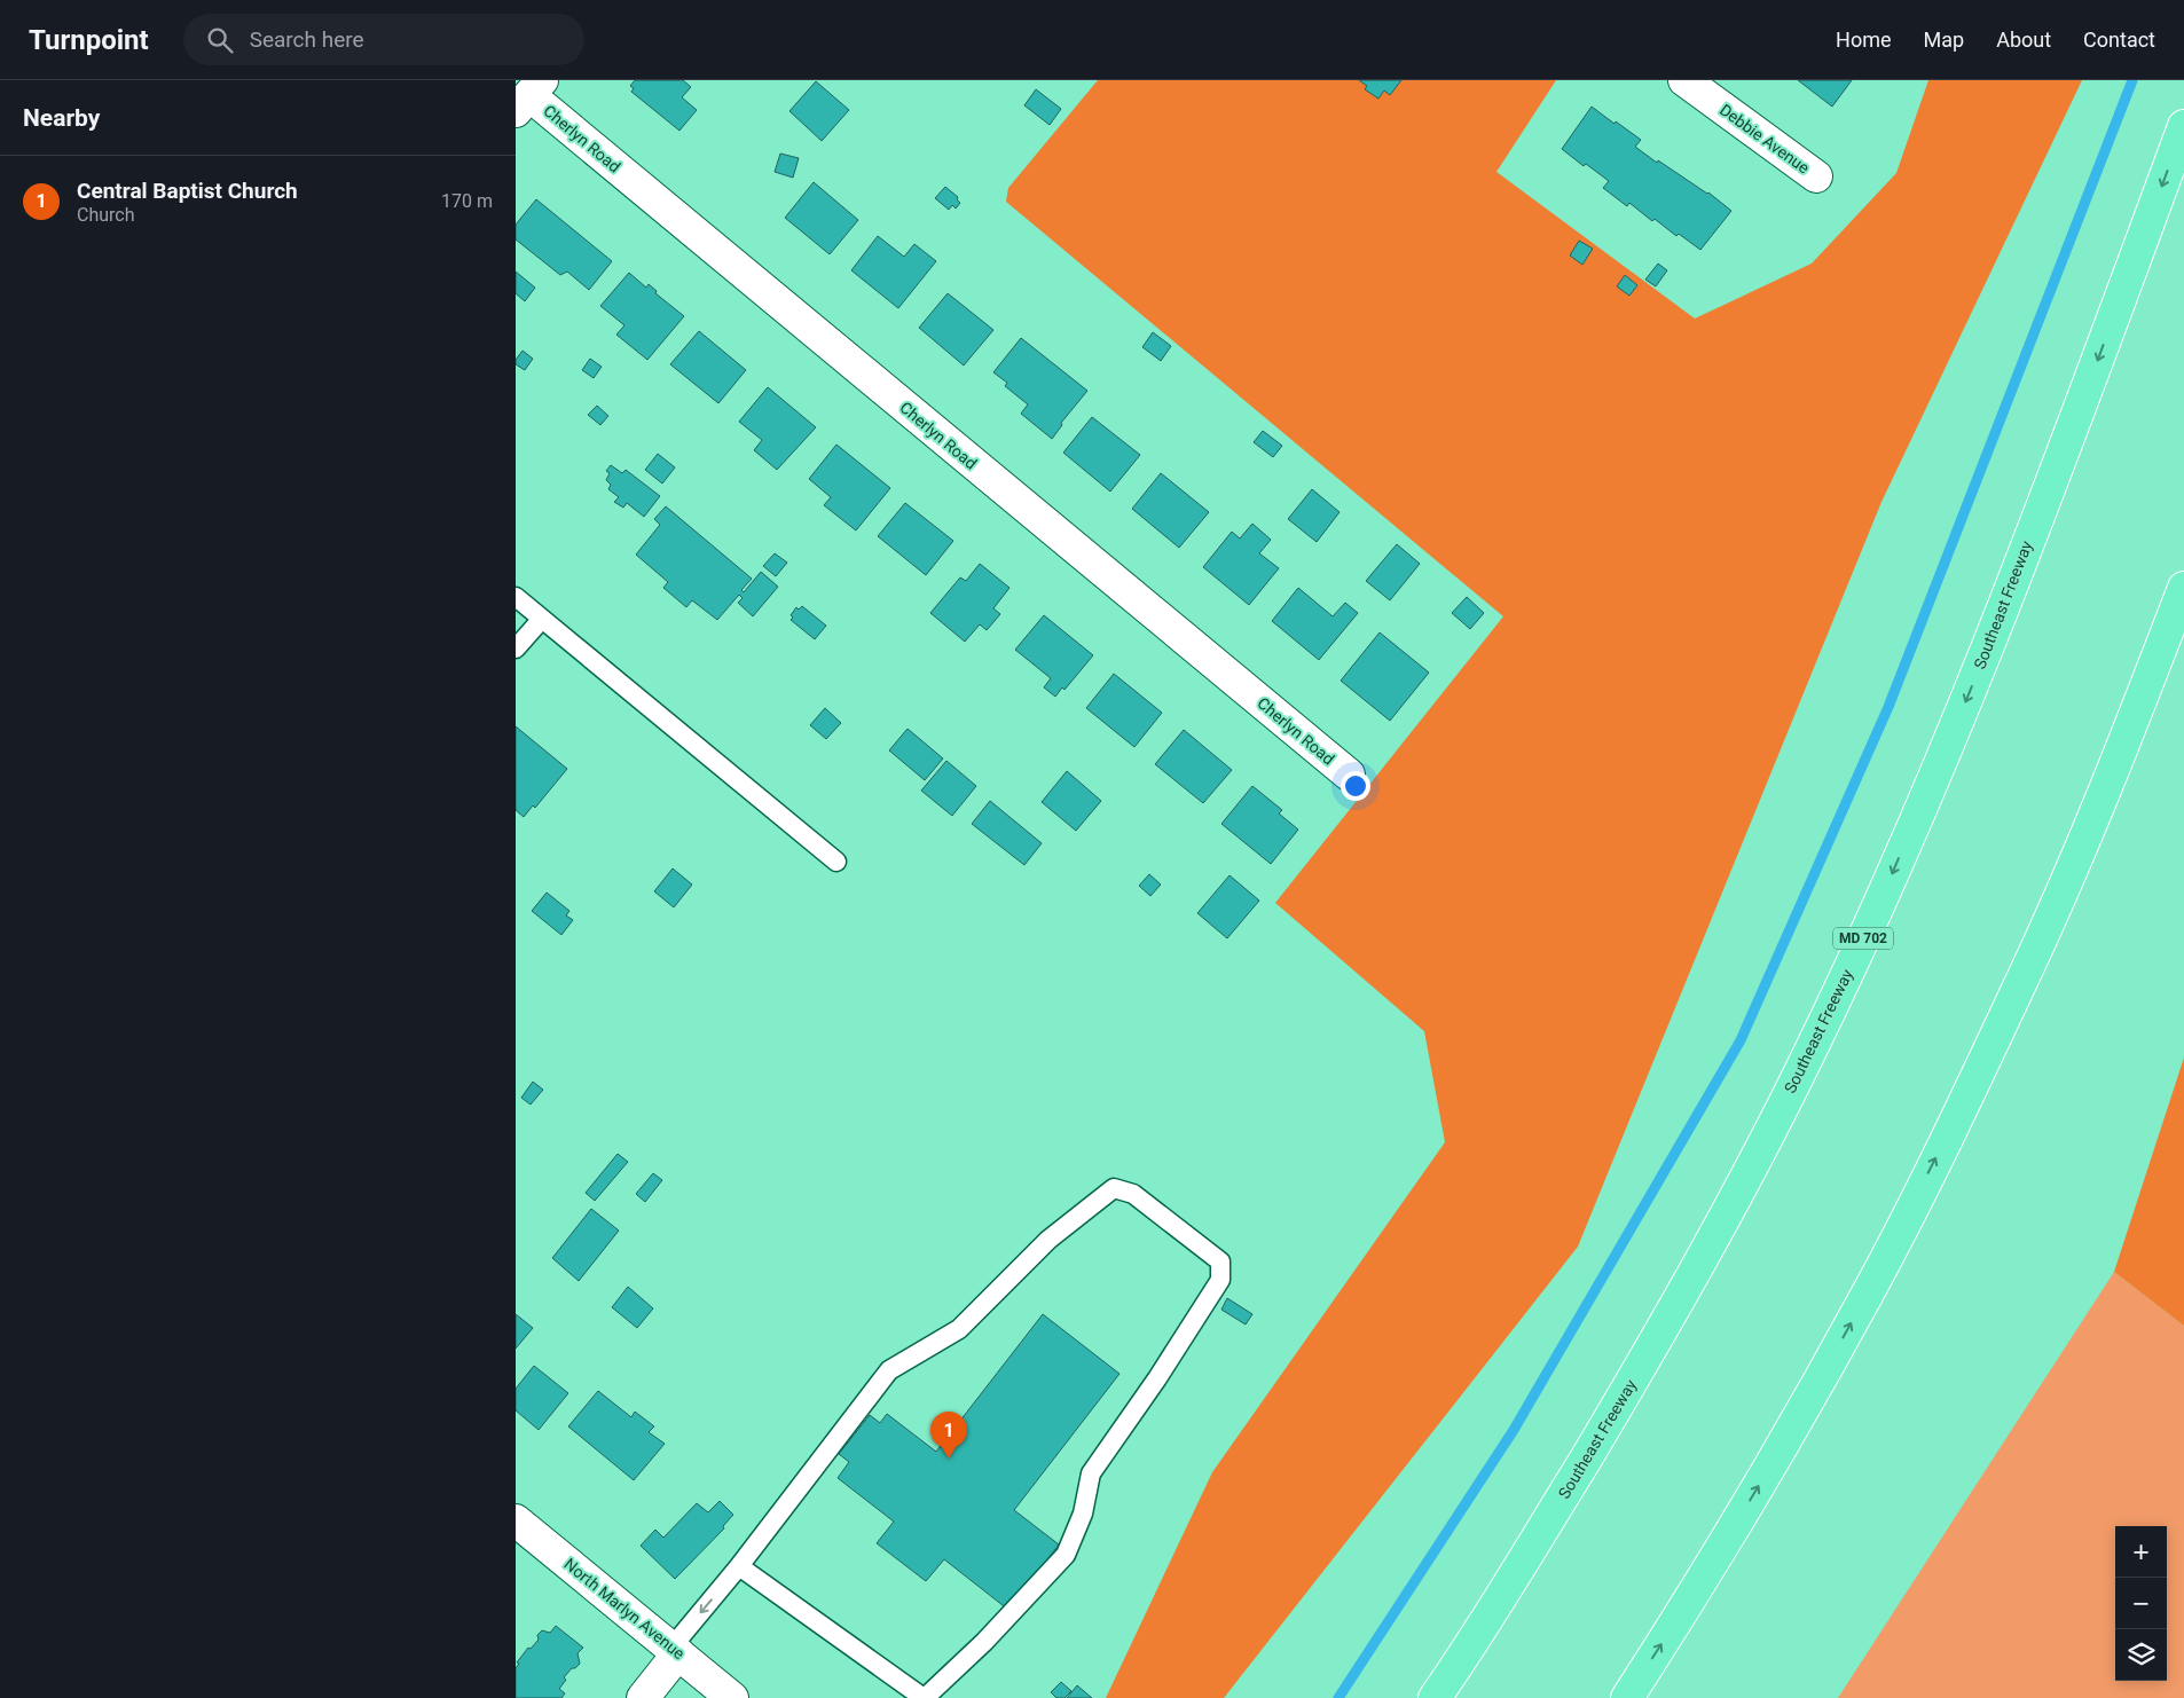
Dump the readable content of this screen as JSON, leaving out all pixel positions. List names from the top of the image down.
{
  "streets": {
    "highway": ["Southeast Freeway", "MD 702"],
    "street": ["Cherlyn Road", "Debbie Avenue", "North Marlyn Avenue"]
  },
  "page": {
    "header": "Turnpoint",
    "search": "Search here",
    "nav": [
      "Home",
      "Map",
      "About",
      "Contact"
    ],
    "heading": "Nearby",
    "list": [
      {
        "mark": "1",
        "name": "Central Baptist Church",
        "note": "Church",
        "value": "170 m"
      }
    ],
    "pins": "1",
    "map_buttons": ["+", "−"]
  }
}
